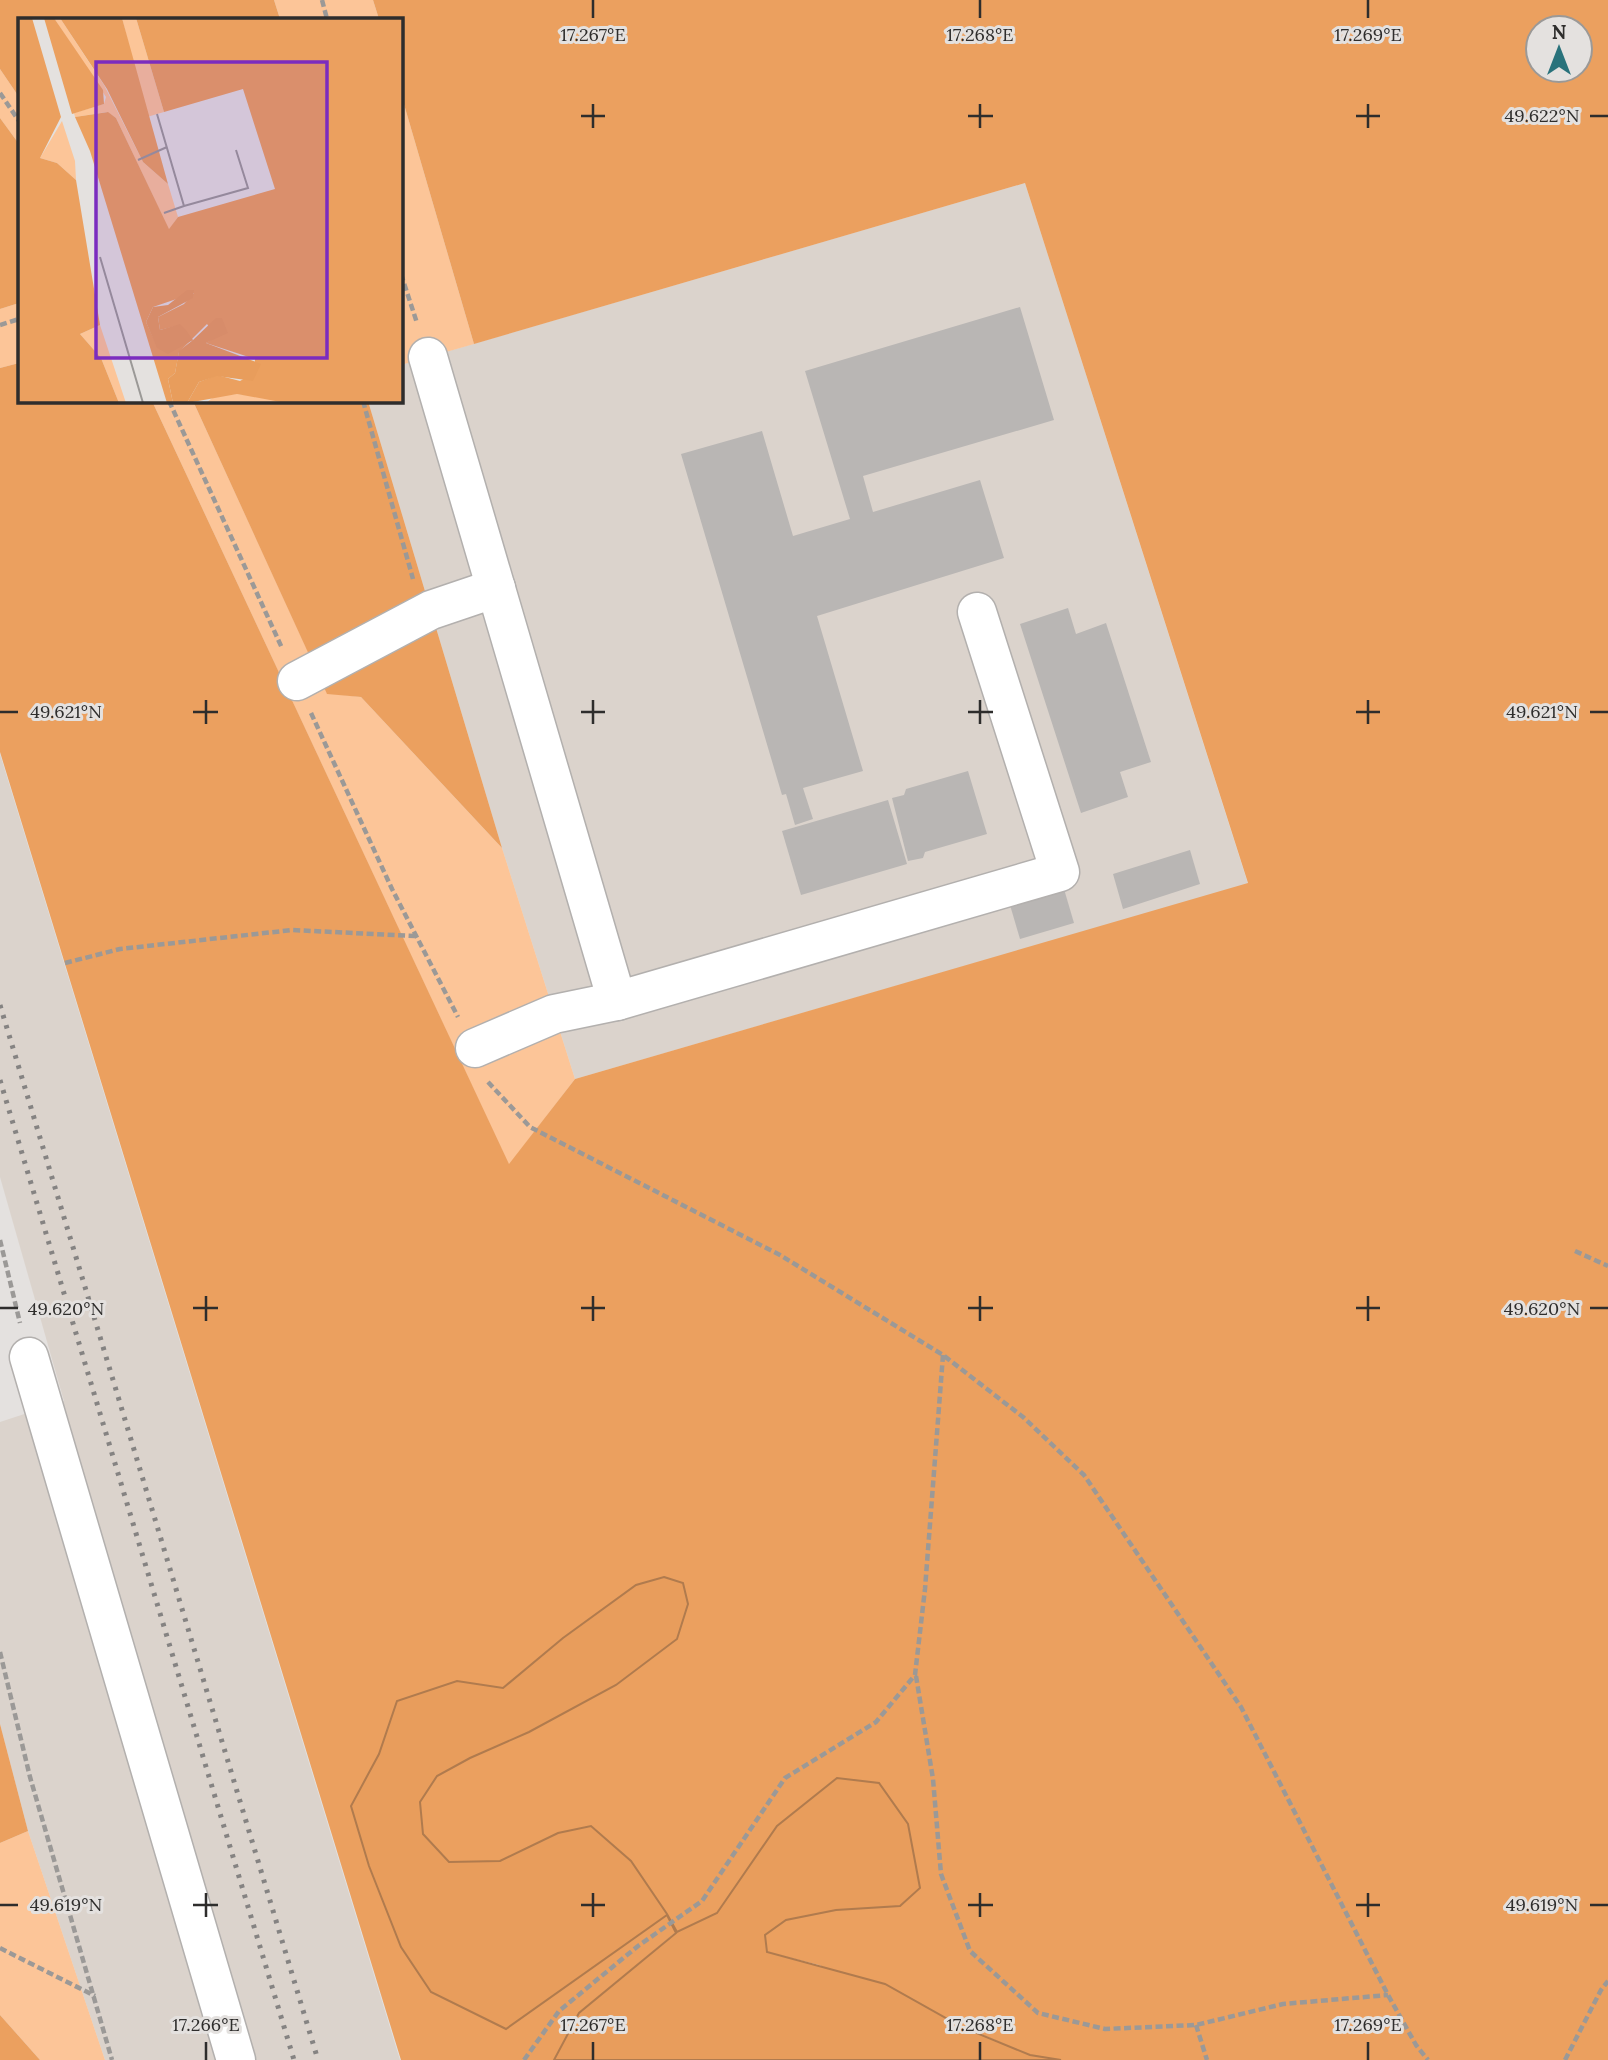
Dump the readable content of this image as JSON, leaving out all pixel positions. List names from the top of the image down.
{
  "north": "top",
  "coordinates": [
    "17.267°E",
    "17.268°E",
    "17.269°E",
    "49.622°N",
    "49.621°N",
    "49.620°N",
    "49.619°N",
    "17.266°E"
  ]
}
